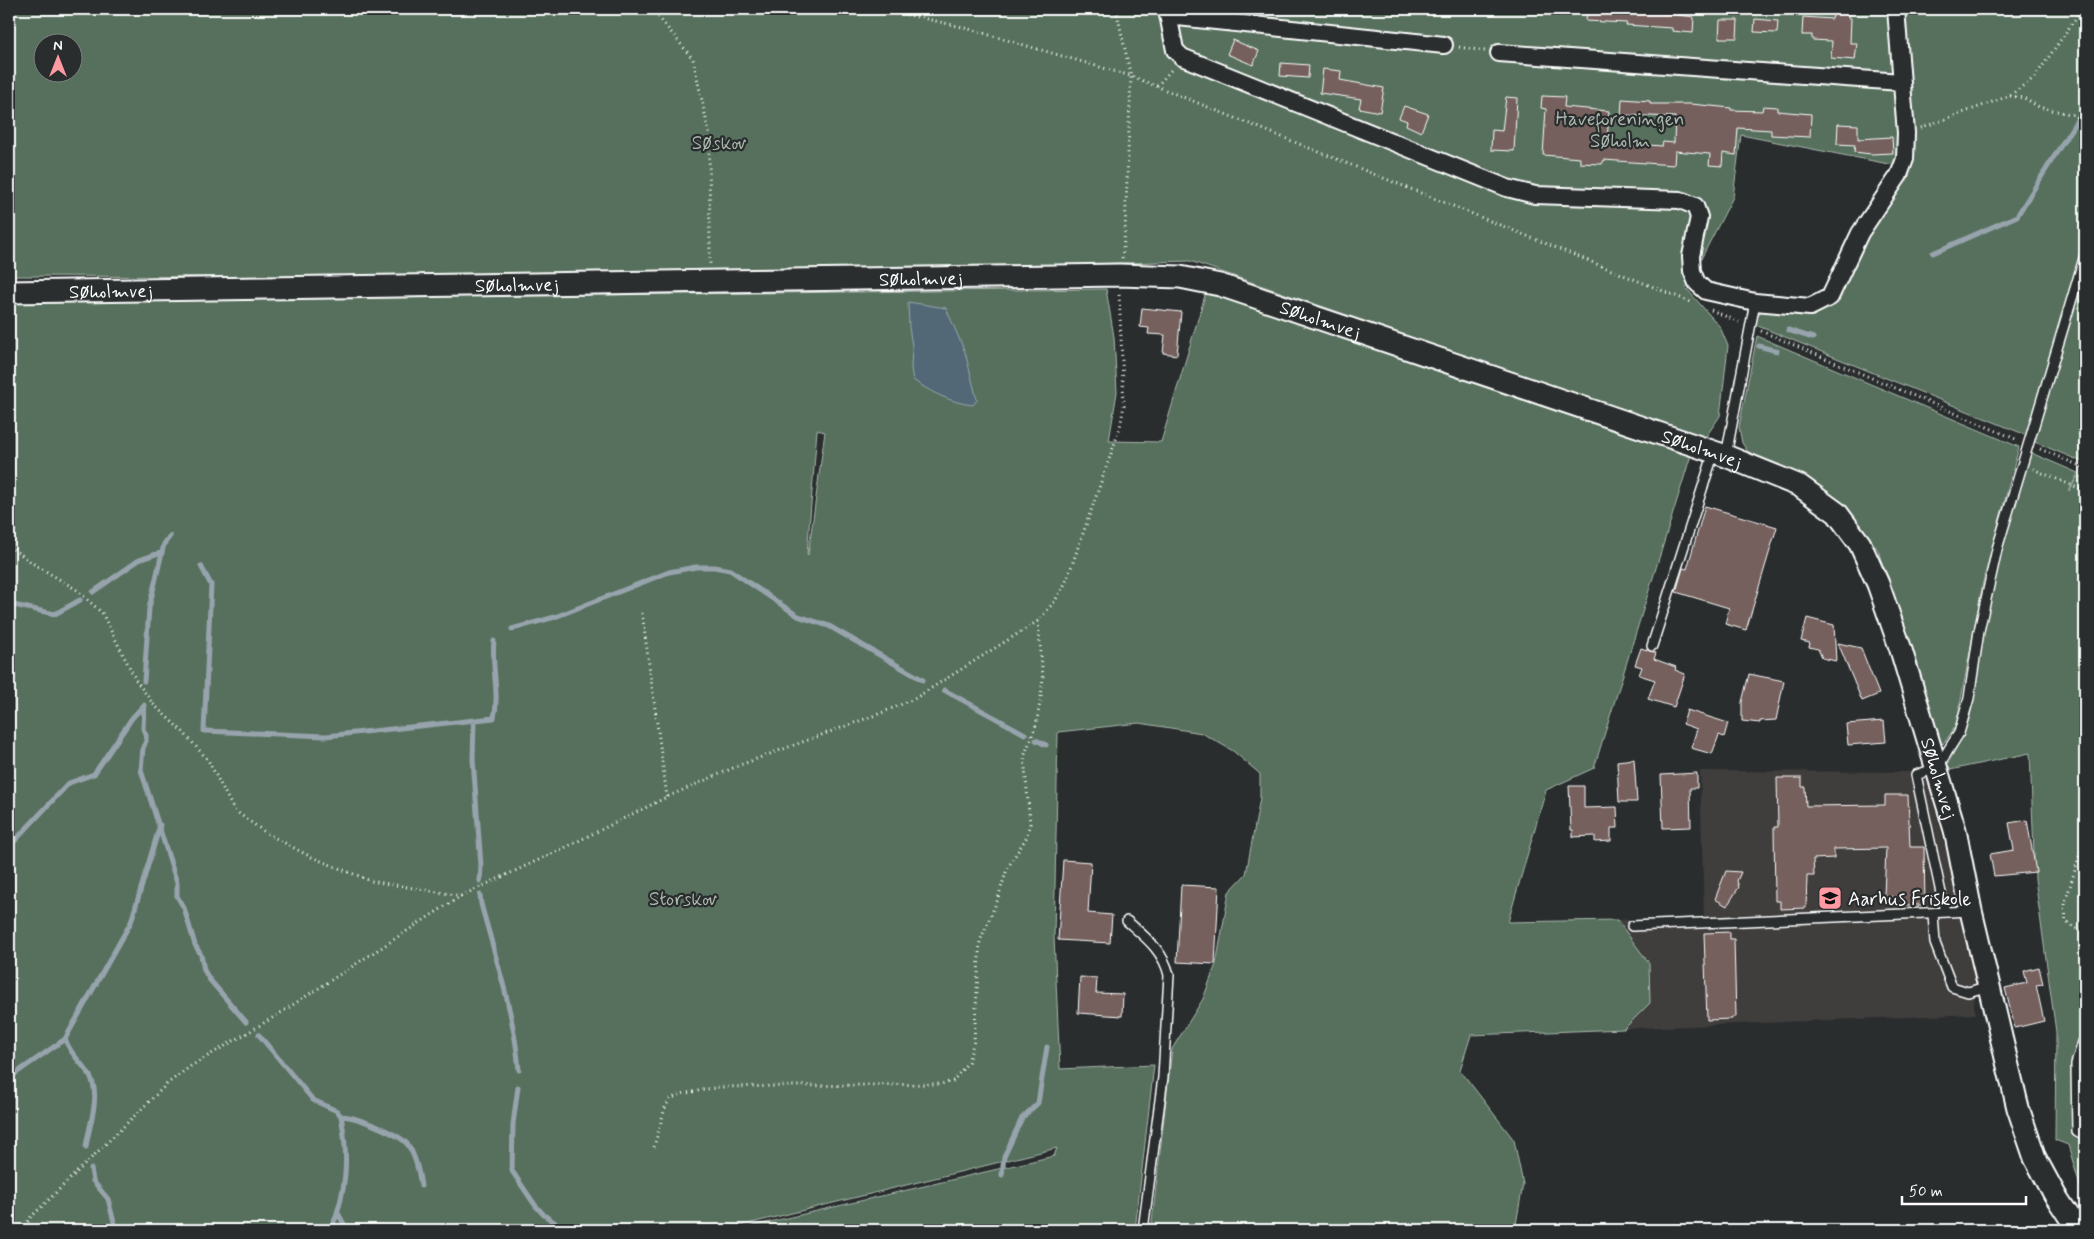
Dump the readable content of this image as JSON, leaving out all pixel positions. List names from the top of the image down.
{
  "streets": {
    "street": ["Søholmvej"]
  },
  "parks": ["Haveforeningen Søholm", "Søskov", "Storskov"],
  "places": {
    "school or university": ["Aarhus Friskole"]
  },
  "scale_bar": "50 m",
  "north": "top"
}
